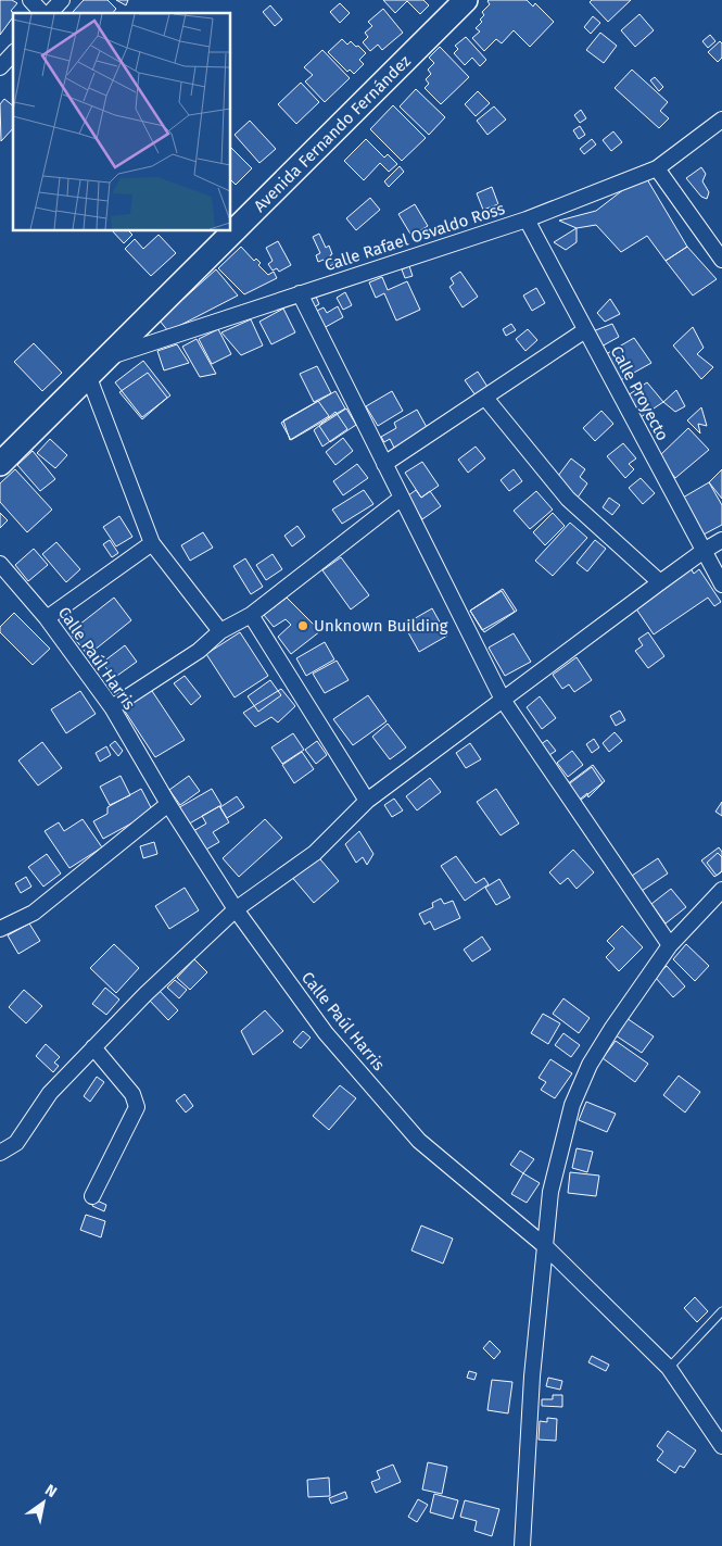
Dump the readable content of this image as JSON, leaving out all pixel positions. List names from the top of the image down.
{
  "streets": {
    "main road": ["Avenida Fernando Fernández"],
    "street": ["Calle Rafael Osvaldo Ross", "Calle Proyecto", "Calle Paúl Harris"]
  },
  "crossings": [
    ["Avenida Fernando Fernández", "Calle Rafael Osvaldo Ross"],
    ["Calle Rafael Osvaldo Ross", "Calle Proyecto"]
  ],
  "places": ["Unknown Building"],
  "north": "top right"
}
